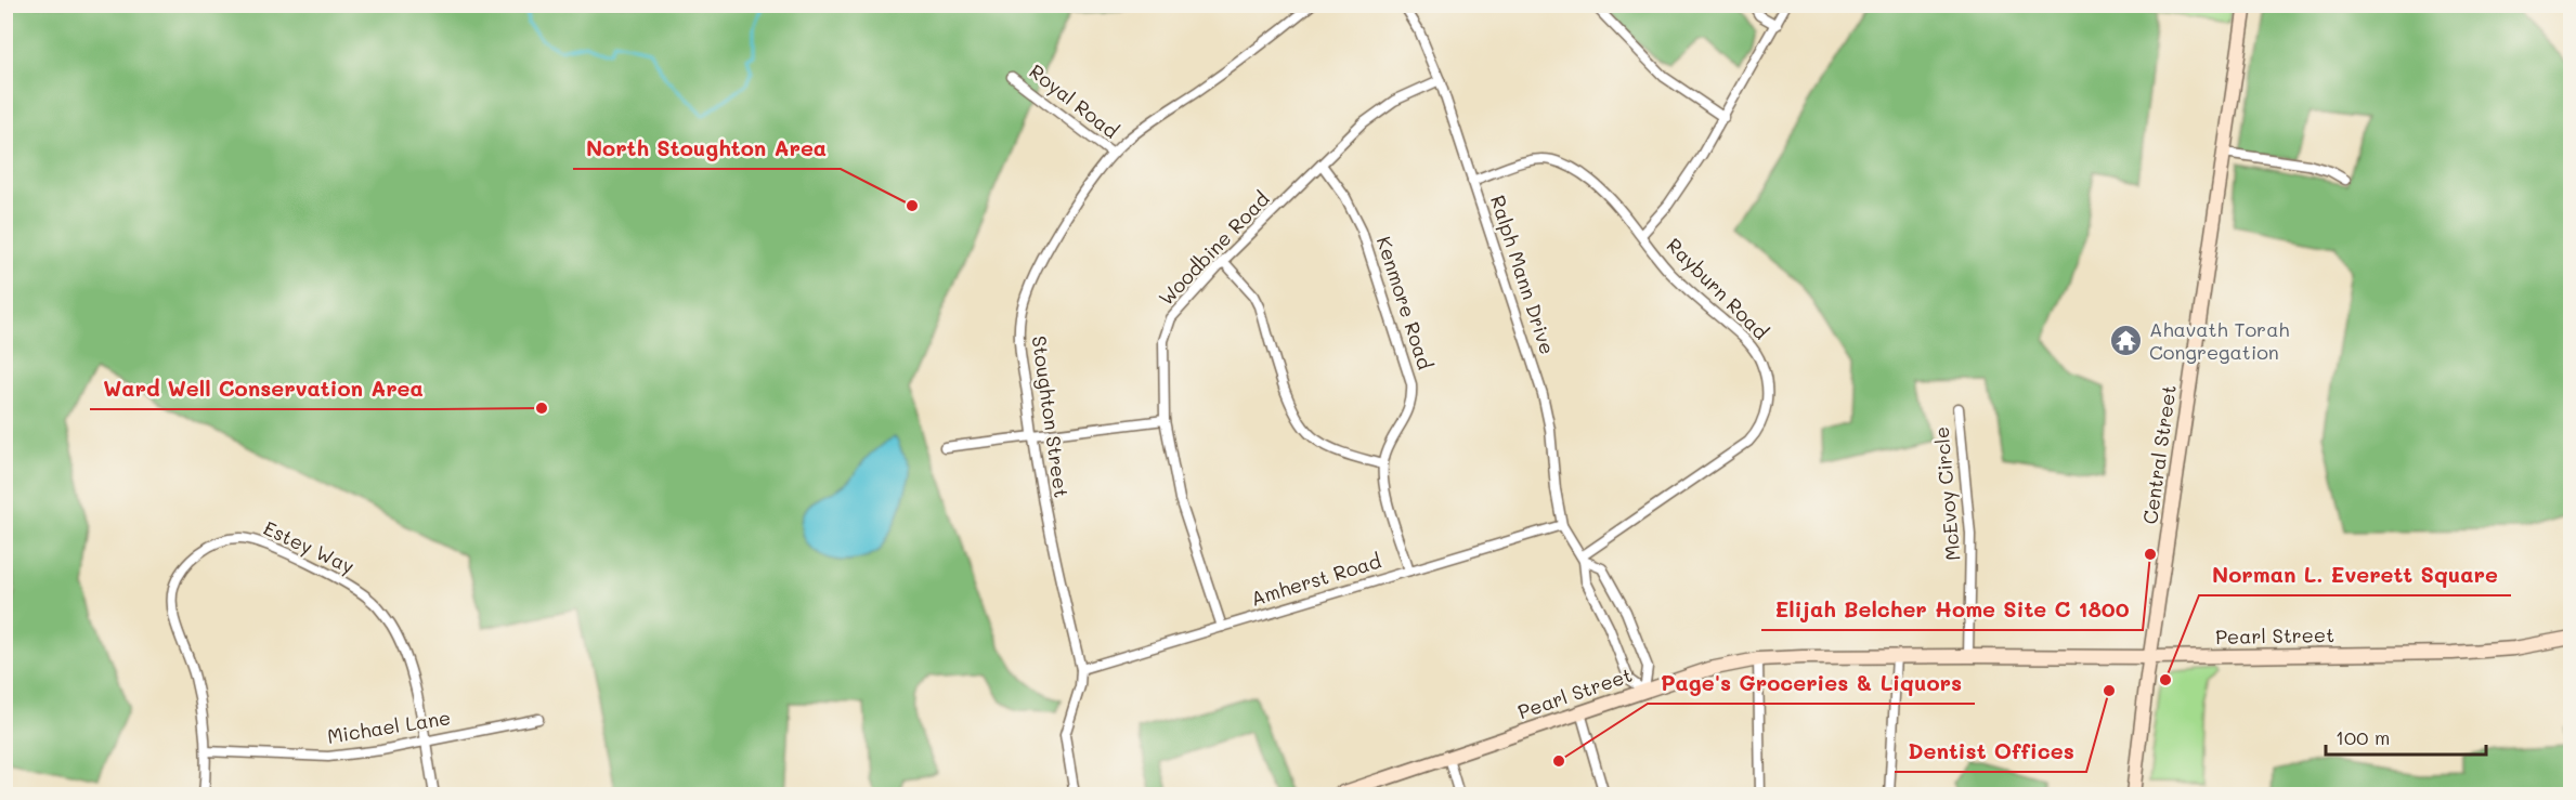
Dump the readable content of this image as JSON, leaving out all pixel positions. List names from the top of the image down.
{
  "streets": {
    "main road": ["Central Street", "Pearl Street"],
    "street": [
      "Royal Road",
      "Woodbine Road",
      "Ralph Mann Drive",
      "Rayburn Road",
      "Kenmore Road",
      "Stoughton Street",
      "McEvoy Circle",
      "Estey Way",
      "Amherst Road",
      "Michael Lane"
    ]
  },
  "crossings": [
    ["Royal Road", "Stoughton Street"],
    ["Woodbine Road", "Ralph Mann Drive"],
    ["Woodbine Road", "Kenmore Road"],
    ["Woodbine Road", "Amherst Road"],
    ["Ralph Mann Drive", "Rayburn Road"],
    ["Ralph Mann Drive", "Amherst Road"],
    ["Ralph Mann Drive", "Pearl Street"],
    ["Stoughton Street", "Amherst Road"],
    ["Central Street", "Pearl Street"],
    ["McEvoy Circle", "Pearl Street"],
    ["Estey Way", "Michael Lane"]
  ],
  "places": {
    "other": [
      "North Stoughton Area",
      "Ward Well Conservation Area",
      "Elijah Belcher Home Site C 1800",
      "Norman L. Everett Square",
      "Dentist Offices",
      "Page's Groceries & Liquors"
    ],
    "temple": ["Ahavath Torah Congregation"]
  },
  "scale_bar": "100 m"
}
